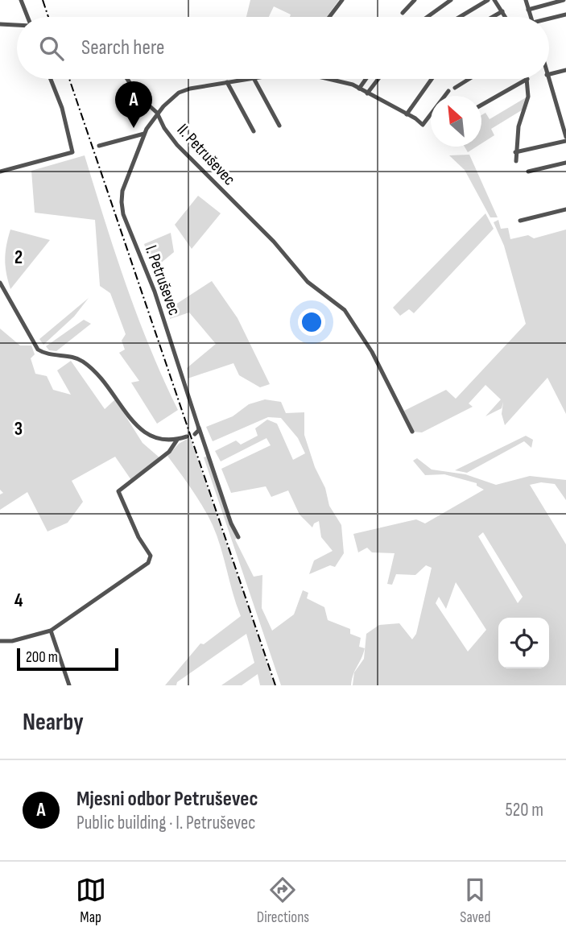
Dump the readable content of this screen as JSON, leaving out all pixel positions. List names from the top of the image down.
{
  "streets": {
    "street": ["II. Petruševec", "I. Petruševec"]
  },
  "crossings": [
    ["II. Petruševec", "I. Petruševec"]
  ],
  "scale_bar": "200 m",
  "north": "top left",
  "page": {
    "search": "Search here",
    "pins": "A",
    "scale": "200 m",
    "heading": "Nearby",
    "list": [
      {
        "mark": "A",
        "name": "Mjesni odbor Petruševec",
        "note": "Public building · I. Petruševec",
        "value": "520 m"
      }
    ],
    "nav": ["Map", "Directions", "Saved"]
  },
  "grid": {
    "rows": ["2", "3", "4"]
  }
}
